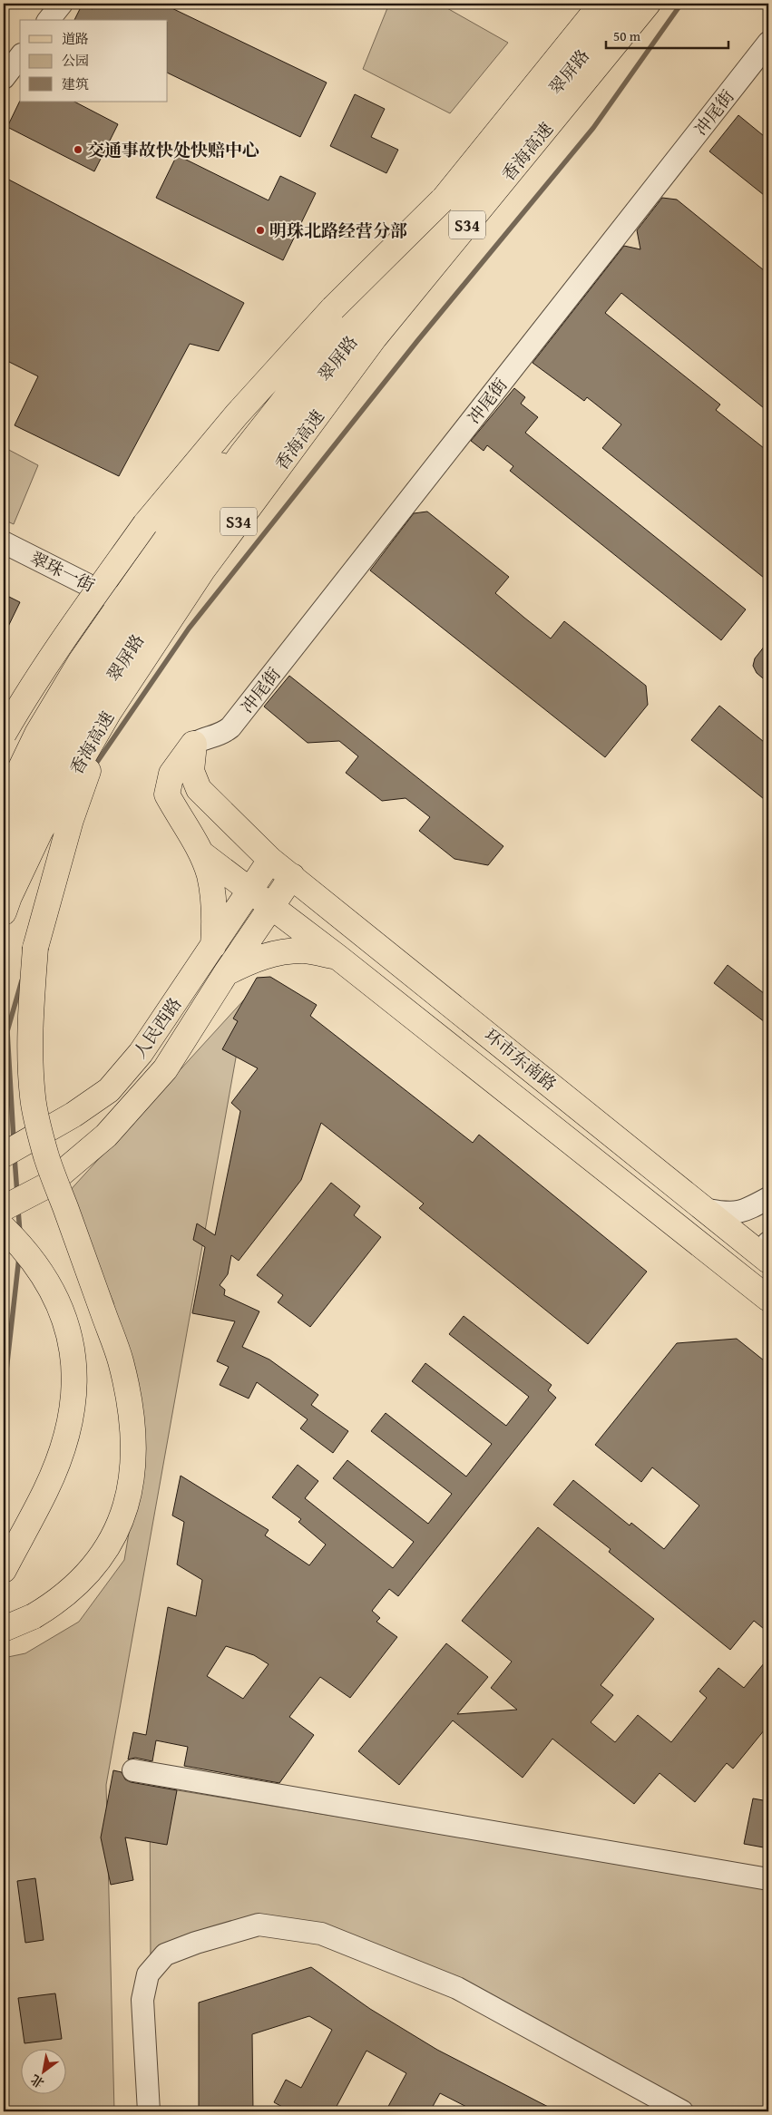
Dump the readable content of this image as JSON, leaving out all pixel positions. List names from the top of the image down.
{
  "streets": {
    "main road": [
      "翠屏路",
      "香海高速",
      "S34",
      "人民西路",
      "环市东南路"
    ],
    "street": ["冲尾街", "翠珠一街"]
  },
  "crossings": [
    ["翠屏路", "翠珠一街"],
    ["冲尾街", "环市东南路"],
    ["人民西路", "环市东南路"]
  ],
  "places": ["交通事故快处快赔中心", "明珠北路经营分部"],
  "legend": ["道路", "公园", "建筑"],
  "scale_bar": "50 m",
  "north": "bottom left"
}
